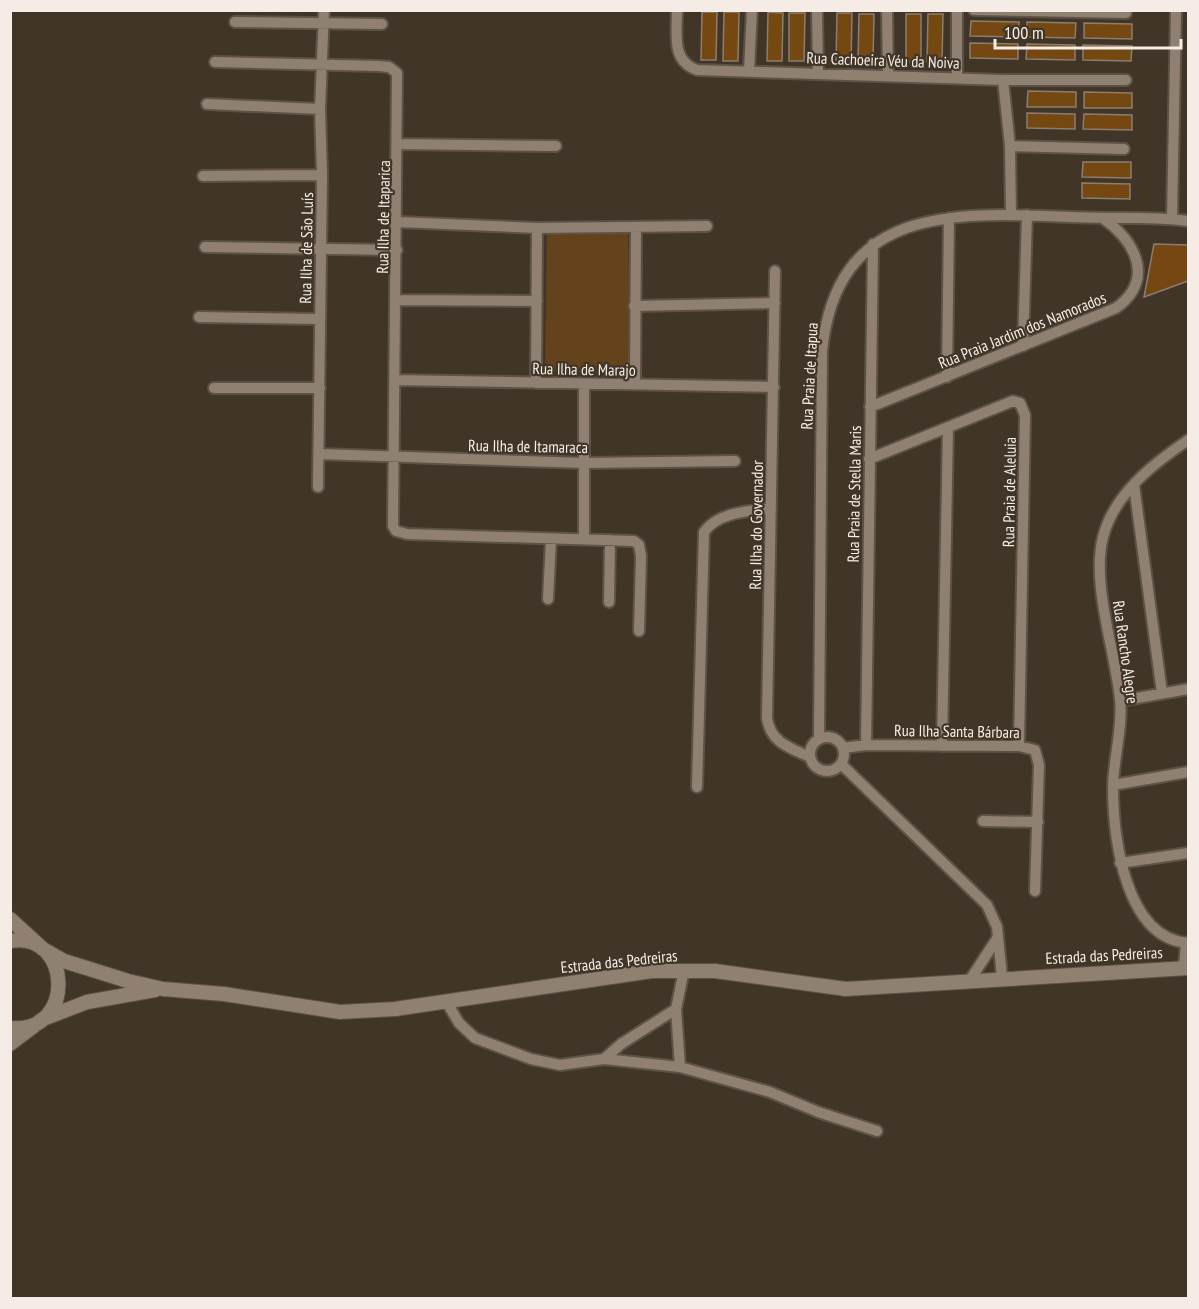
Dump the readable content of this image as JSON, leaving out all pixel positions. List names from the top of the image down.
{
  "streets": {
    "street": [
      "Rua Cachoeira Véu da Noiva",
      "Rua Ilha de Itaparica",
      "Rua Ilha de São Luís",
      "Rua Praia Jardim dos Namorados",
      "Rua Ilha de Marajo",
      "Rua Praia de Itapua",
      "Rua Ilha de Itamaraca",
      "Rua Praia de Aleluia",
      "Rua Praia de Stella Maris",
      "Rua Ilha do Governador",
      "Rua Rancho Alegre",
      "Rua Ilha Santa Bárbara",
      "Estrada das Pedreiras"
    ]
  },
  "crossings": [
    ["Rua Ilha de Itaparica", "Rua Ilha de São Luís"],
    ["Rua Ilha de Itaparica", "Rua Ilha de Marajo"],
    ["Rua Ilha de Itaparica", "Rua Ilha de Itamaraca"],
    ["Rua Ilha de São Luís", "Rua Ilha de Itamaraca"],
    ["Rua Praia Jardim dos Namorados", "Rua Praia de Itapua"],
    ["Rua Praia Jardim dos Namorados", "Rua Praia de Stella Maris"],
    ["Rua Ilha de Marajo", "Rua Ilha do Governador"],
    ["Rua Praia de Itapua", "Rua Praia de Stella Maris"],
    ["Rua Praia de Itapua", "Rua Ilha do Governador"],
    ["Rua Praia de Itapua", "Rua Ilha Santa Bárbara"],
    ["Rua Praia de Aleluia", "Rua Praia de Stella Maris"],
    ["Rua Praia de Aleluia", "Rua Ilha Santa Bárbara"],
    ["Rua Praia de Stella Maris", "Rua Ilha Santa Bárbara"],
    ["Rua Ilha do Governador", "Rua Ilha Santa Bárbara"]
  ],
  "scale_bar": "100 m"
}
